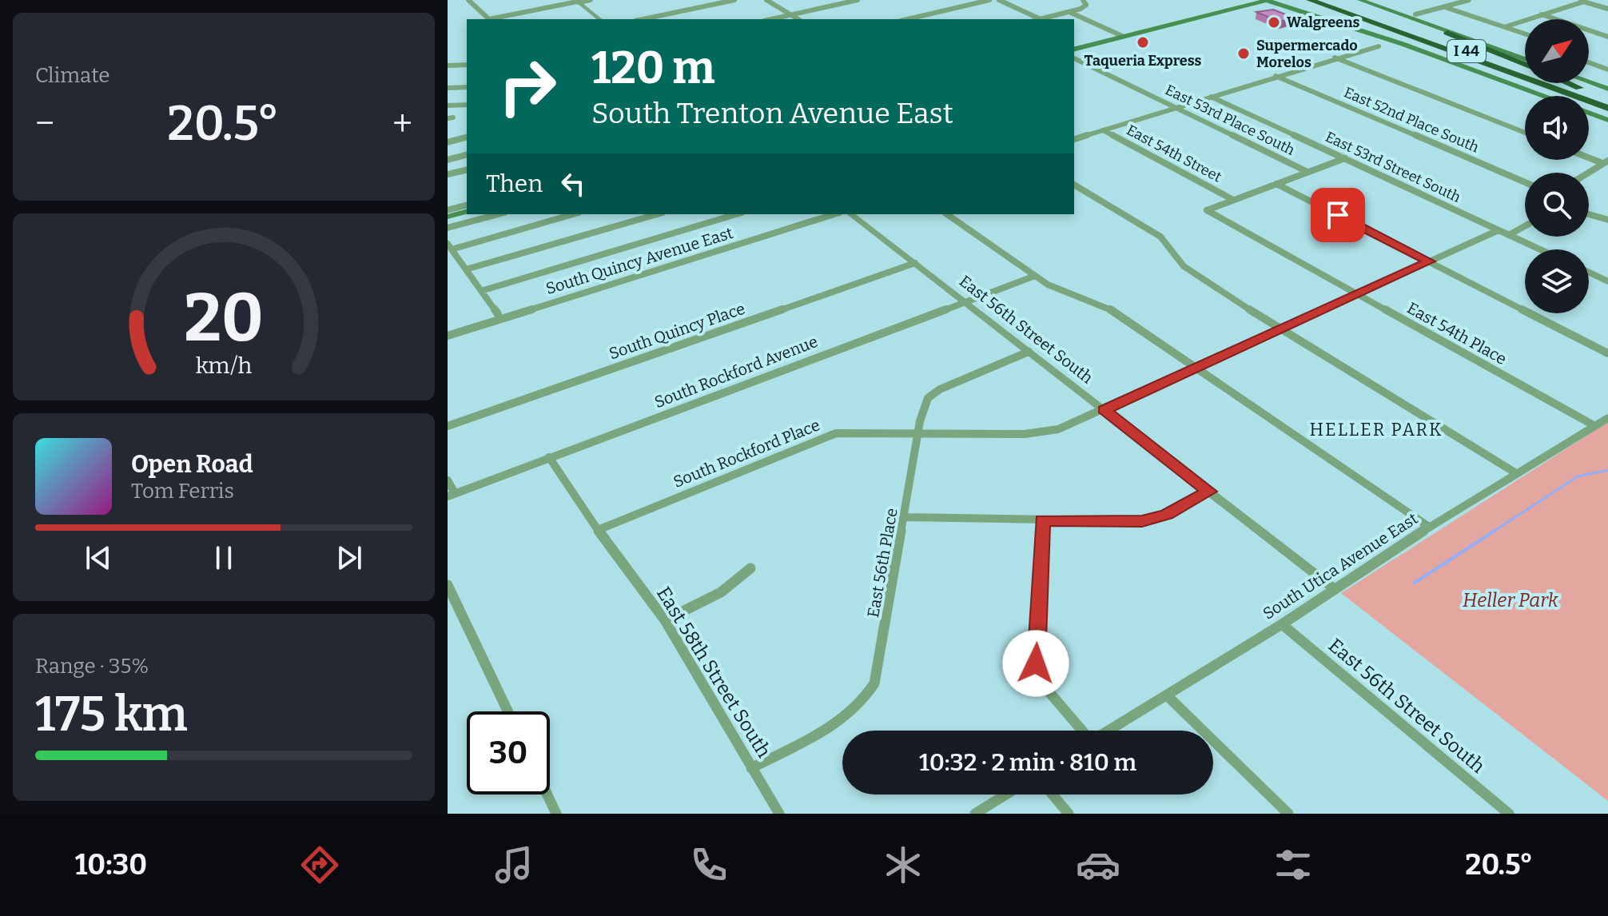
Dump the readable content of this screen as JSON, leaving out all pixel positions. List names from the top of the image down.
{
  "streets": {
    "highway": ["I 44"],
    "street": [
      "East 53rd Place South",
      "East 52nd Place South",
      "East 54th Street",
      "East 53rd Street South",
      "South Quincy Avenue East",
      "East 56th Street South",
      "South Quincy Place",
      "East 54th Place",
      "South Rockford Avenue",
      "South Rockford Place",
      "East 56th Place",
      "South Utica Avenue East",
      "East 58th Street South"
    ]
  },
  "crossings": [
    ["East 54th Street", "East 54th Place"],
    ["East 53rd Street South", "South Rockford Place"],
    ["East 56th Street South", "South Quincy Place"],
    ["East 56th Street South", "South Rockford Avenue"],
    ["East 56th Street South", "South Rockford Place"],
    ["East 56th Street South", "South Utica Avenue East"],
    ["East 54th Place", "South Rockford Place"],
    ["East 54th Place", "South Utica Avenue East"],
    ["South Rockford Avenue", "East 58th Street South"],
    ["South Rockford Place", "East 56th Place"],
    ["South Rockford Place", "East 58th Street South"],
    ["East 56th Place", "East 58th Street South"]
  ],
  "districts": ["HELLER PARK"],
  "parks": ["Heller Park"],
  "places": ["Walgreens", "Taqueria Express", "Supermercado Morelos"],
  "north": "top right",
  "page": {
    "tile": [
      "Climate",
      ["Range · 35%", "175 km"]
    ],
    "turn": ["120 m", "South Trenton Avenue East"],
    "heat": ["−", "20.5°", "+"],
    "then": "Then",
    "song": ["Open Road", "Tom Ferris"],
    "limit": "30",
    "trip": "10:32 · 2 min · 810 m",
    "tabs": ["10:30", "20.5°"],
    "gauge": ["20", "km/h"]
  }
}
